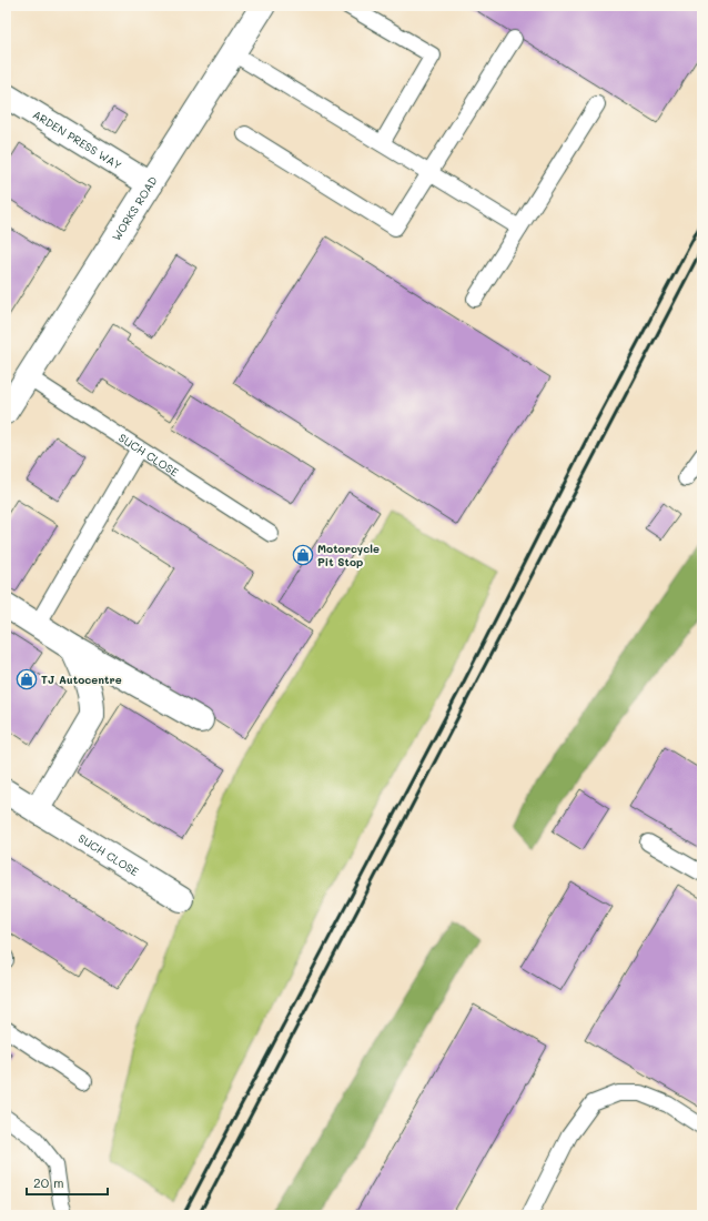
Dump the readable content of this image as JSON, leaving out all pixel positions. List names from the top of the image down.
{
  "streets": {
    "street": ["ARDEN PRESS WAY", "WORKS ROAD", "SUCH CLOSE"]
  },
  "crossings": [
    ["ARDEN PRESS WAY", "WORKS ROAD"],
    ["WORKS ROAD", "SUCH CLOSE"]
  ],
  "places": {
    "shop": ["Motorcycle Pit Stop", "TJ Autocentre"]
  },
  "scale_bar": "20 m"
}
